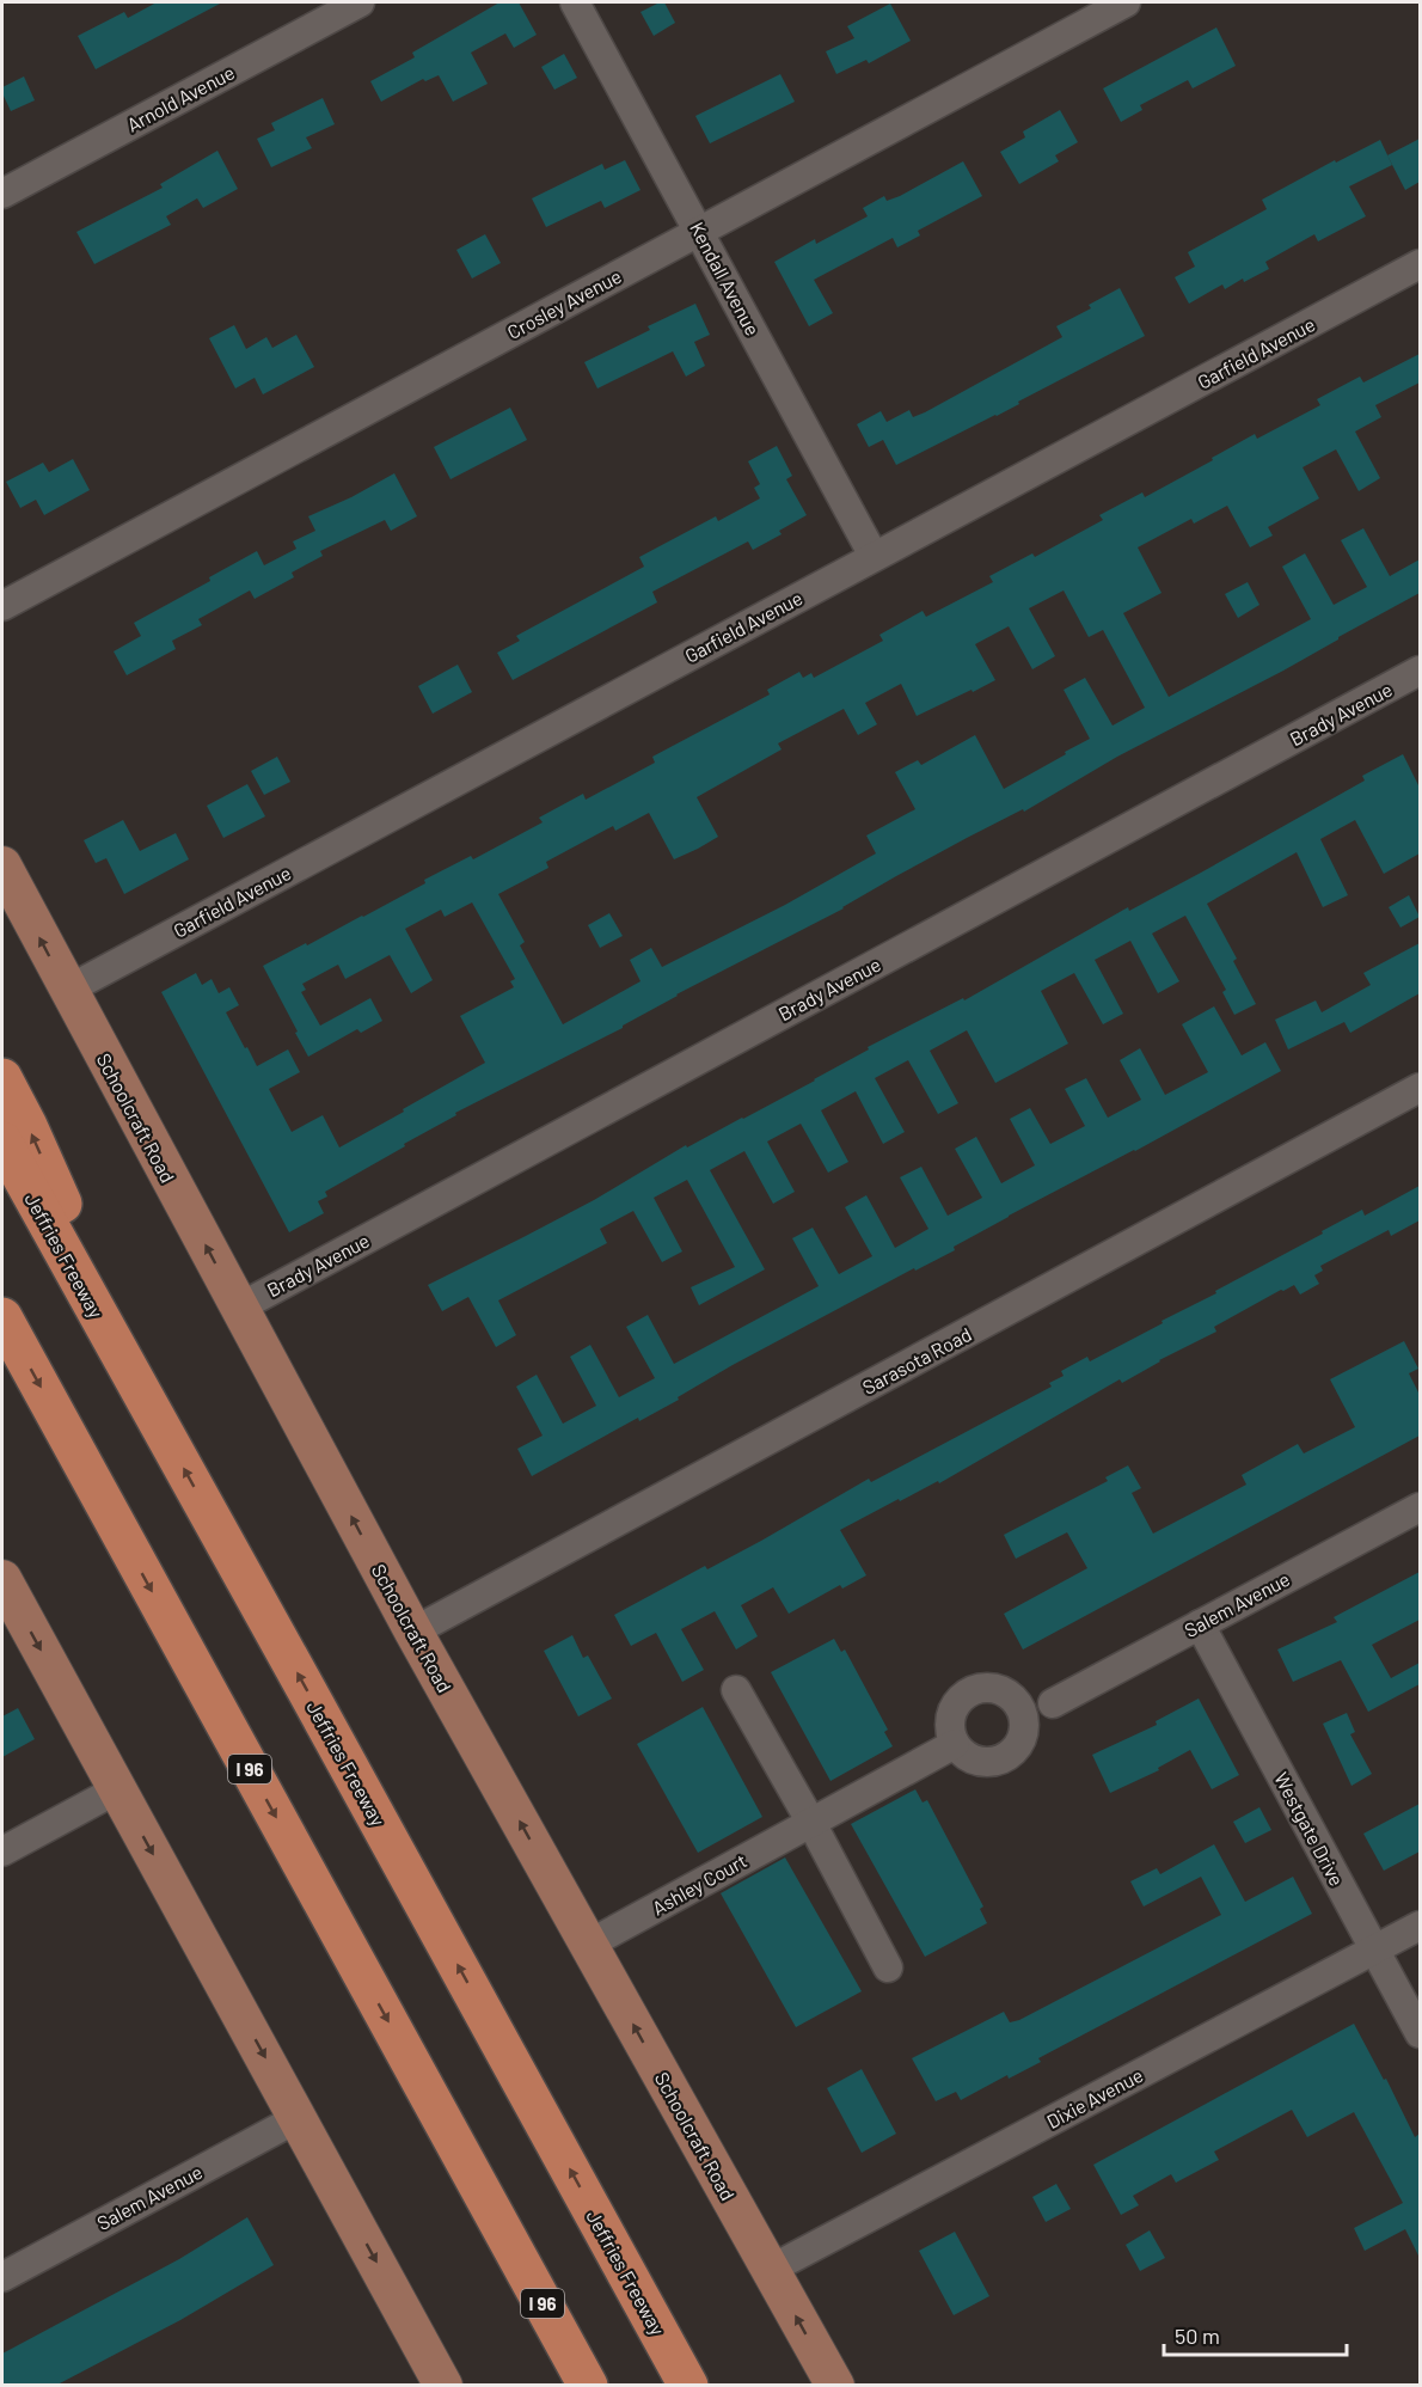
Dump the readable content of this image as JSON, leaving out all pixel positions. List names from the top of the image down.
{
  "streets": {
    "highway": ["Jeffries Freeway", "I 96"],
    "main road": ["Schoolcraft Road"],
    "street": [
      "Arnold Avenue",
      "Kendall Avenue",
      "Crosley Avenue",
      "Garfield Avenue",
      "Brady Avenue",
      "Sarasota Road",
      "Salem Avenue",
      "Westgate Drive",
      "Ashley Court",
      "Dixie Avenue"
    ]
  },
  "crossings": [
    ["Kendall Avenue", "Crosley Avenue"],
    ["Kendall Avenue", "Garfield Avenue"],
    ["Garfield Avenue", "Schoolcraft Road"],
    ["Brady Avenue", "Schoolcraft Road"],
    ["Schoolcraft Road", "Sarasota Road"],
    ["Schoolcraft Road", "Ashley Court"],
    ["Schoolcraft Road", "Dixie Avenue"],
    ["Salem Avenue", "Westgate Drive"],
    ["Westgate Drive", "Dixie Avenue"]
  ],
  "scale_bar": "50 m"
}
